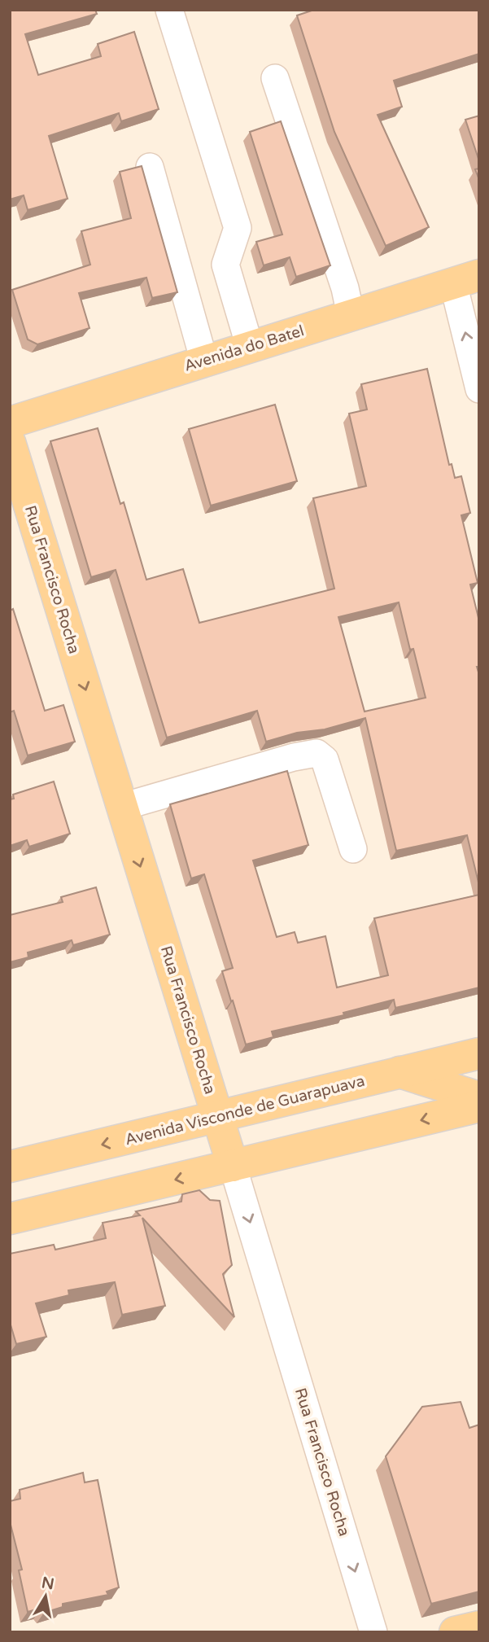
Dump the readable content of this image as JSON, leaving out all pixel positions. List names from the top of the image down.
{
  "streets": {
    "main road": ["Avenida do Batel", "Rua Francisco Rocha", "Avenida Visconde de Guarapuava"]
  },
  "crossings": [
    ["Rua Francisco Rocha", "Avenida Visconde de Guarapuava"]
  ],
  "one_way": ["Rua Francisco Rocha"],
  "north": "top"
}
